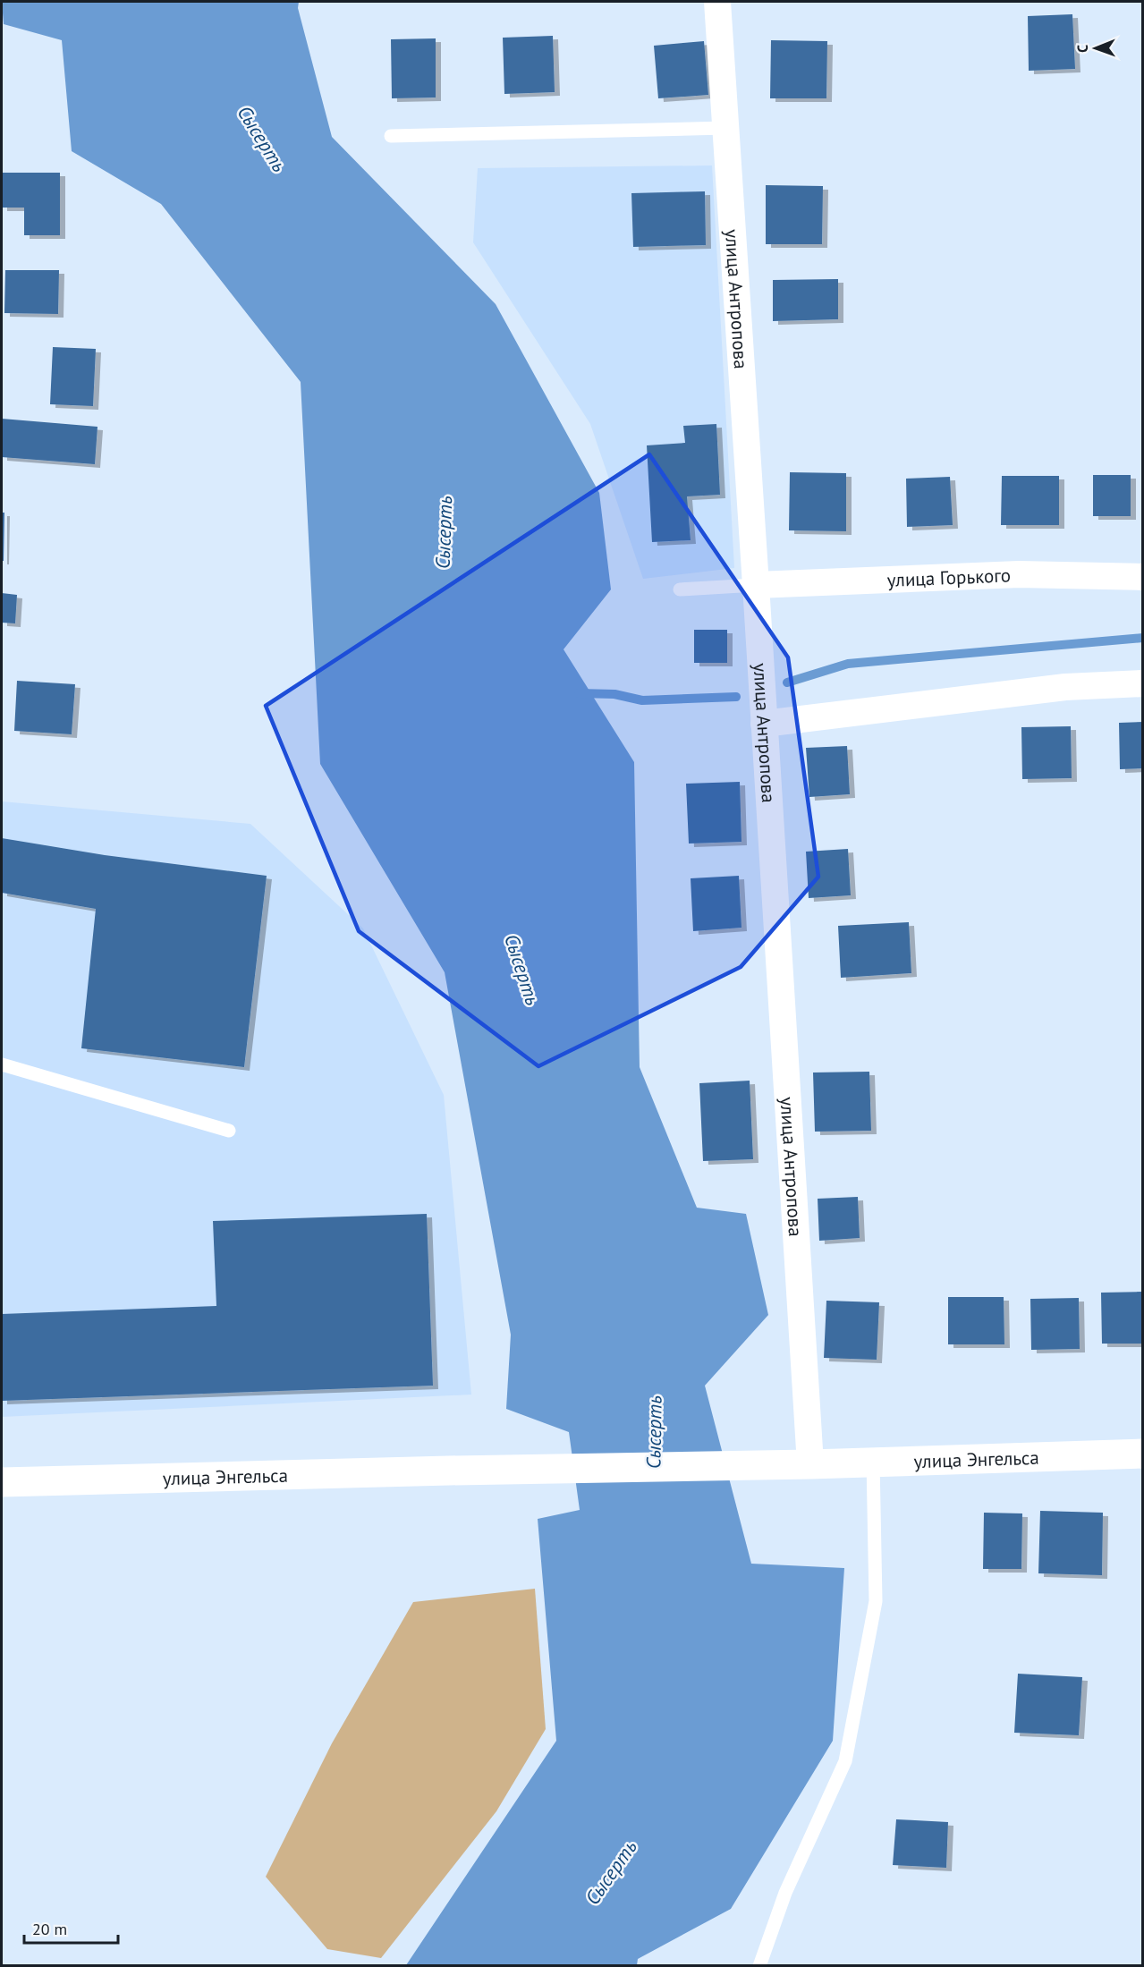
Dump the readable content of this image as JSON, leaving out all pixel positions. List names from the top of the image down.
{
  "streets": {
    "street": ["улица Антропова", "улица Горького", "улица Энгельса"]
  },
  "crossings": [
    ["улица Антропова", "улица Горького"],
    ["улица Антропова", "улица Энгельса"]
  ],
  "water": ["Сысерть"],
  "scale_bar": "20 m",
  "north": "left"
}
